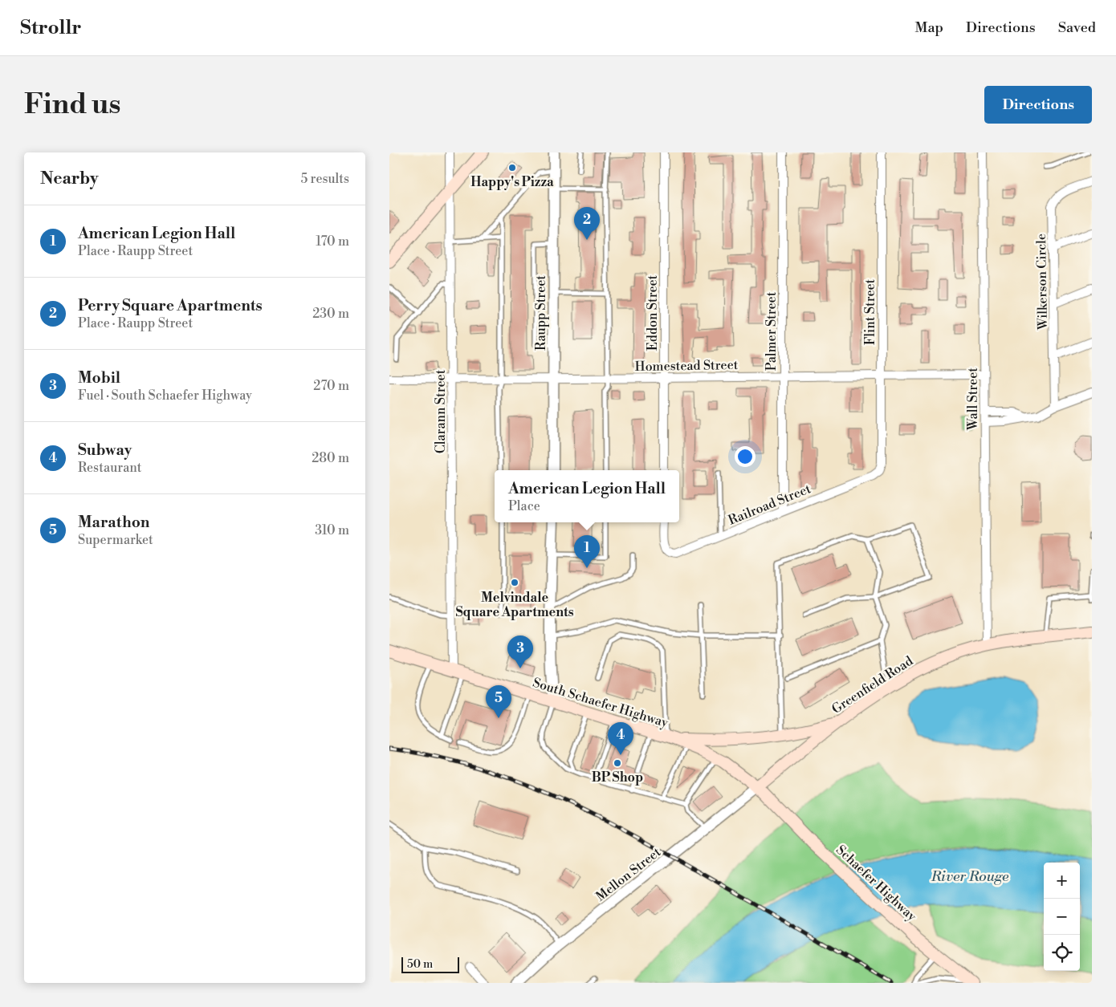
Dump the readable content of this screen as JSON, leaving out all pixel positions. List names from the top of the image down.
{
  "streets": {
    "main road": ["Greenfield Road", "South Schaefer Highway", "Schaefer Highway"],
    "street": [
      "Wilkerson Circle",
      "Flint Street",
      "Raupp Street",
      "Eddon Street",
      "Palmer Street",
      "Homestead Street",
      "Wall Street",
      "Clarann Street",
      "Railroad Street",
      "Mellon Street"
    ]
  },
  "crossings": [
    ["Flint Street", "Homestead Street"],
    ["Flint Street", "Railroad Street"],
    ["Raupp Street", "Homestead Street"],
    ["Eddon Street", "Homestead Street"],
    ["Palmer Street", "Homestead Street"],
    ["Palmer Street", "Railroad Street"],
    ["Homestead Street", "Wall Street"],
    ["Homestead Street", "Clarann Street"],
    ["Wall Street", "Greenfield Road"],
    ["Clarann Street", "South Schaefer Highway"],
    ["Greenfield Road", "South Schaefer Highway"],
    ["Greenfield Road", "Mellon Street"],
    ["South Schaefer Highway", "Mellon Street"],
    ["South Schaefer Highway", "Schaefer Highway"]
  ],
  "water": ["River Rouge"],
  "places": ["Happy's Pizza", "Melvindale Square Apartments", "BP Shop"],
  "scale_bar": "50 m",
  "page": {
    "header": "Strollr",
    "nav": ["Map", "Directions", "Saved"],
    "buttons": "Directions",
    "title": "Find us",
    "heading": ["Nearby", "5 results"],
    "list": [
      {
        "mark": "1",
        "name": "American Legion Hall",
        "note": "Place · Raupp Street",
        "value": "170 m"
      },
      {
        "mark": "2",
        "name": "Perry Square Apartments",
        "note": "Place · Raupp Street",
        "value": "230 m"
      },
      {
        "mark": "3",
        "name": "Mobil",
        "note": "Fuel · South Schaefer Highway",
        "value": "270 m"
      },
      {
        "mark": "4",
        "name": "Subway",
        "note": "Restaurant",
        "value": "280 m"
      },
      {
        "mark": "5",
        "name": "Marathon",
        "note": "Supermarket",
        "value": "310 m"
      }
    ],
    "pins": [
      "2",
      "1",
      "3",
      "5",
      "4"
    ],
    "popup": ["American Legion Hall", "Place"],
    "map_buttons": ["+", "−"],
    "scale": "50 m"
  }
}
